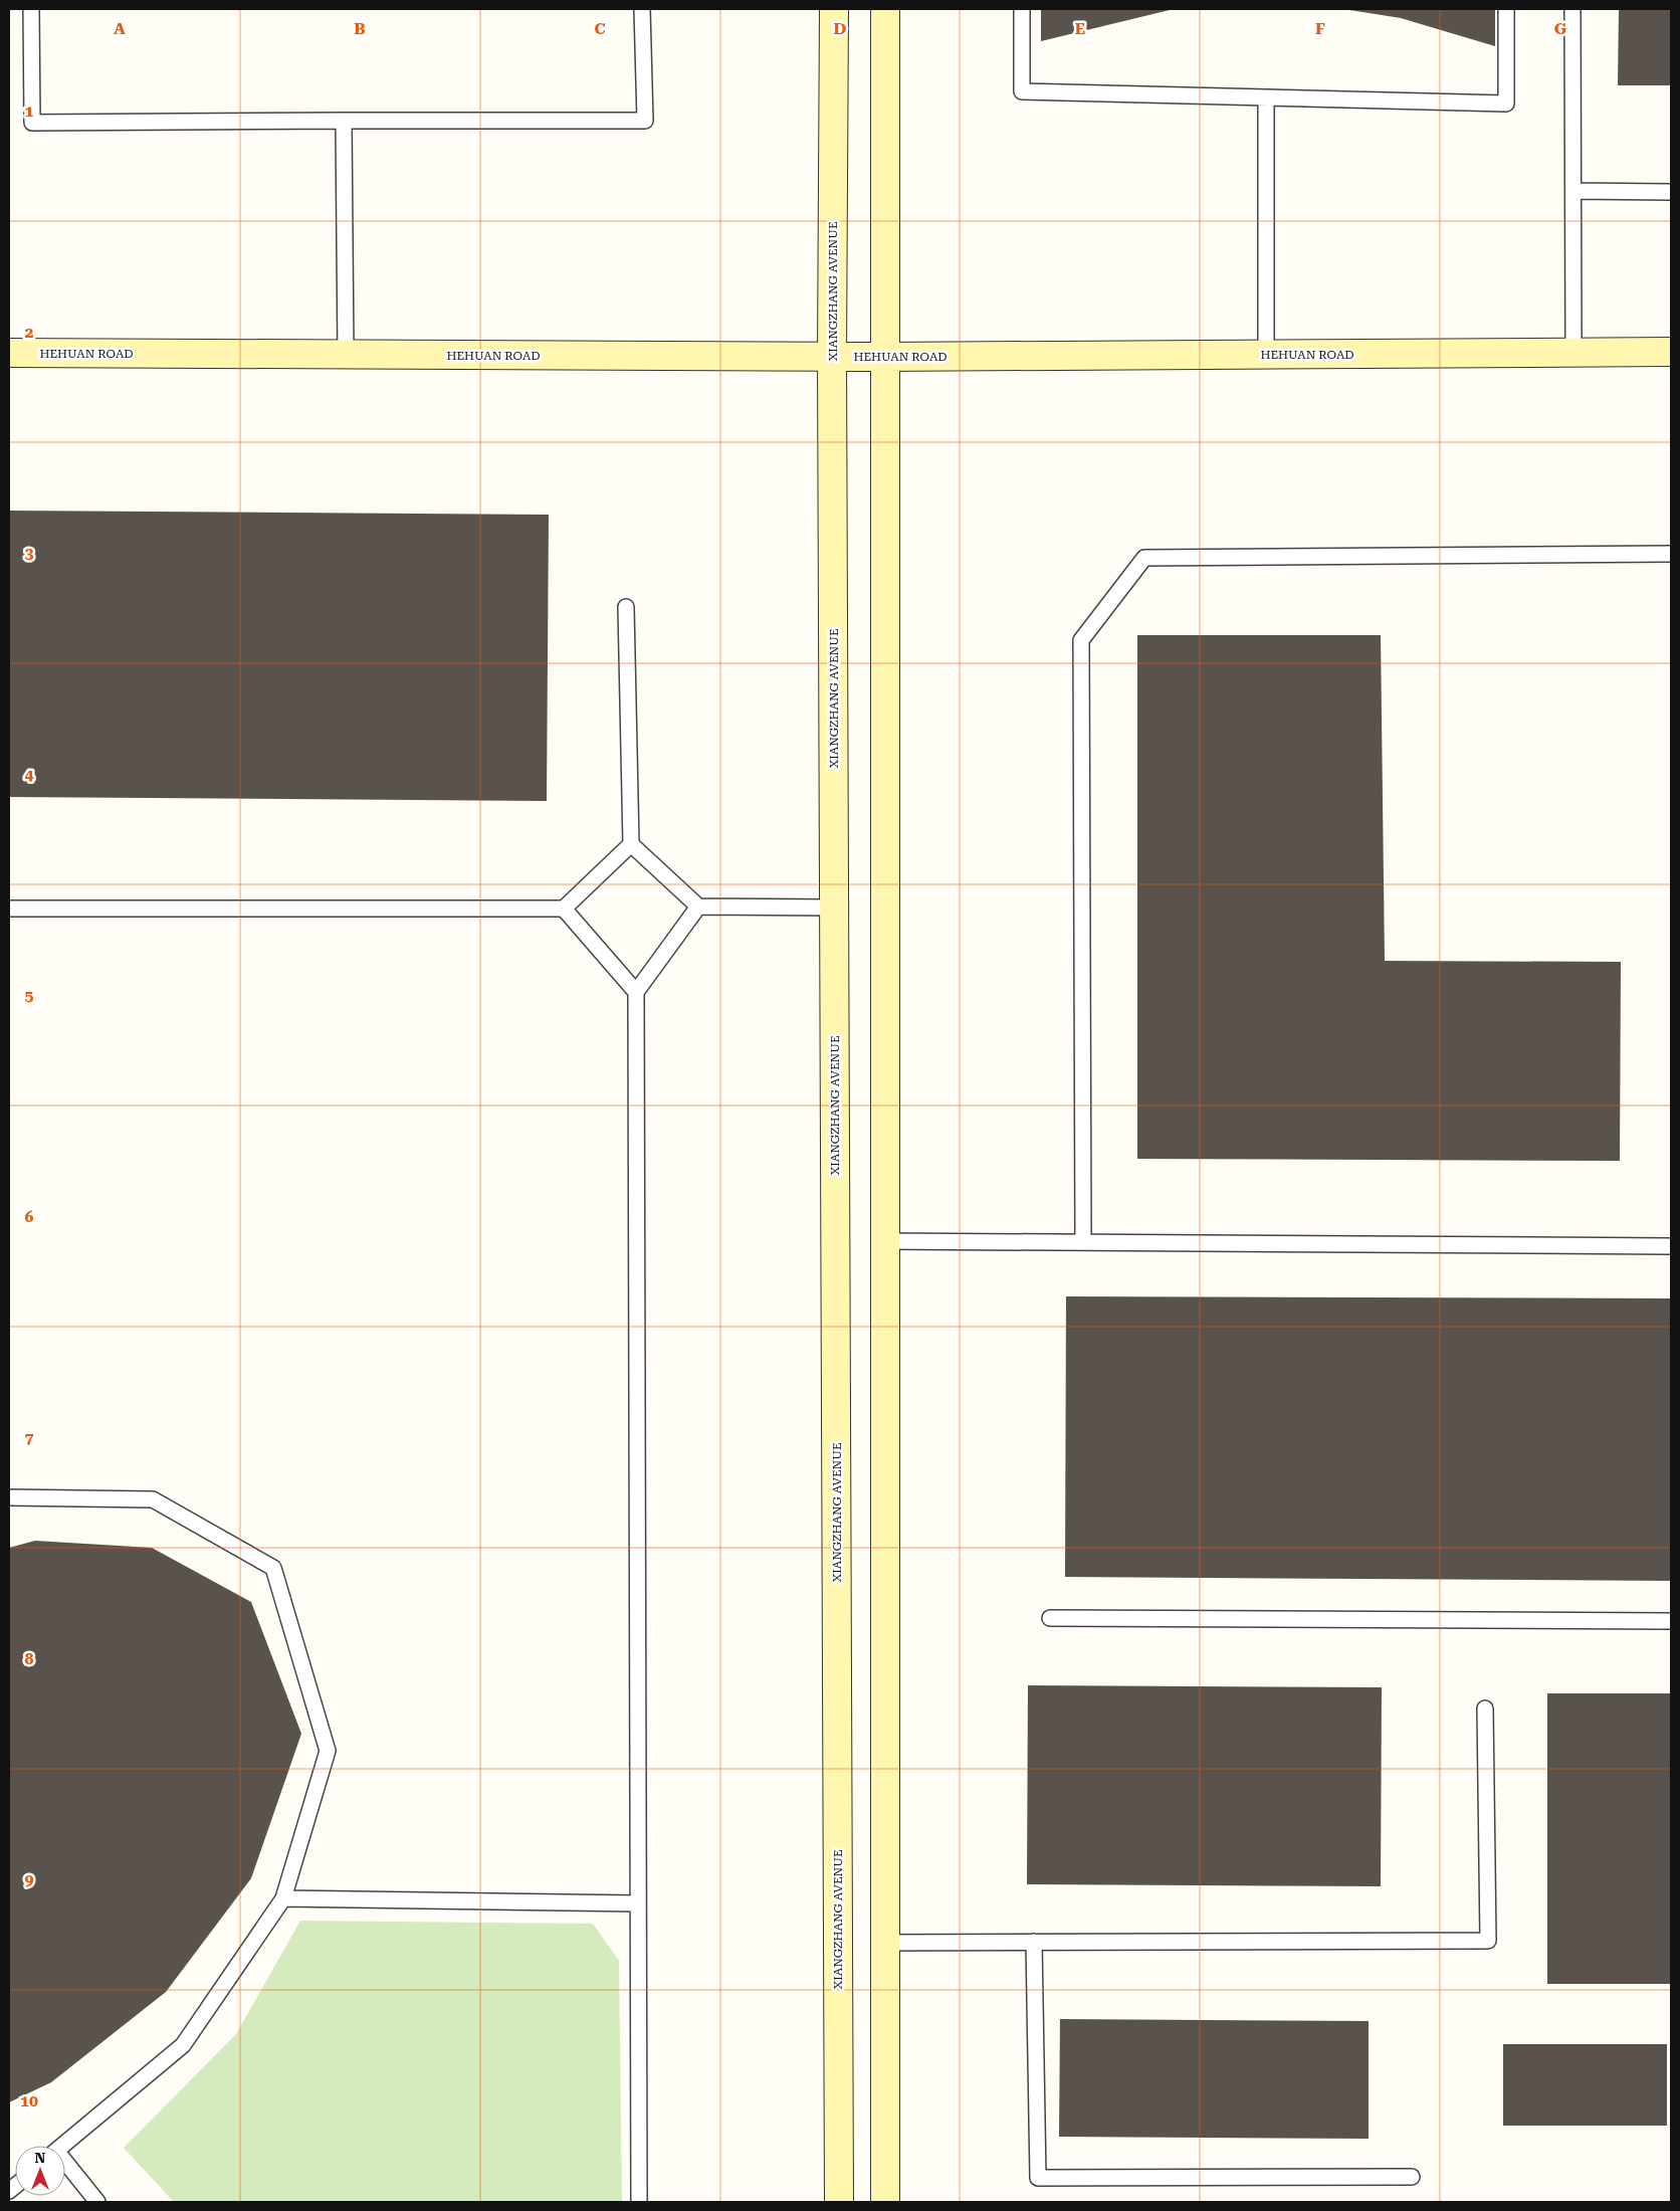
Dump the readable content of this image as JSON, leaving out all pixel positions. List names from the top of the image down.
{
  "streets": {
    "main road": ["XIANGZHANG AVENUE", "HEHUAN ROAD"]
  },
  "crossings": [
    ["XIANGZHANG AVENUE", "HEHUAN ROAD"]
  ],
  "north": "top",
  "grid": {
    "columns": [
      "A",
      "B",
      "C",
      "D",
      "E",
      "F",
      "G"
    ],
    "rows": [
      "1",
      "2",
      "3",
      "4",
      "5",
      "6",
      "7",
      "8",
      "9",
      "10"
    ]
  }
}
